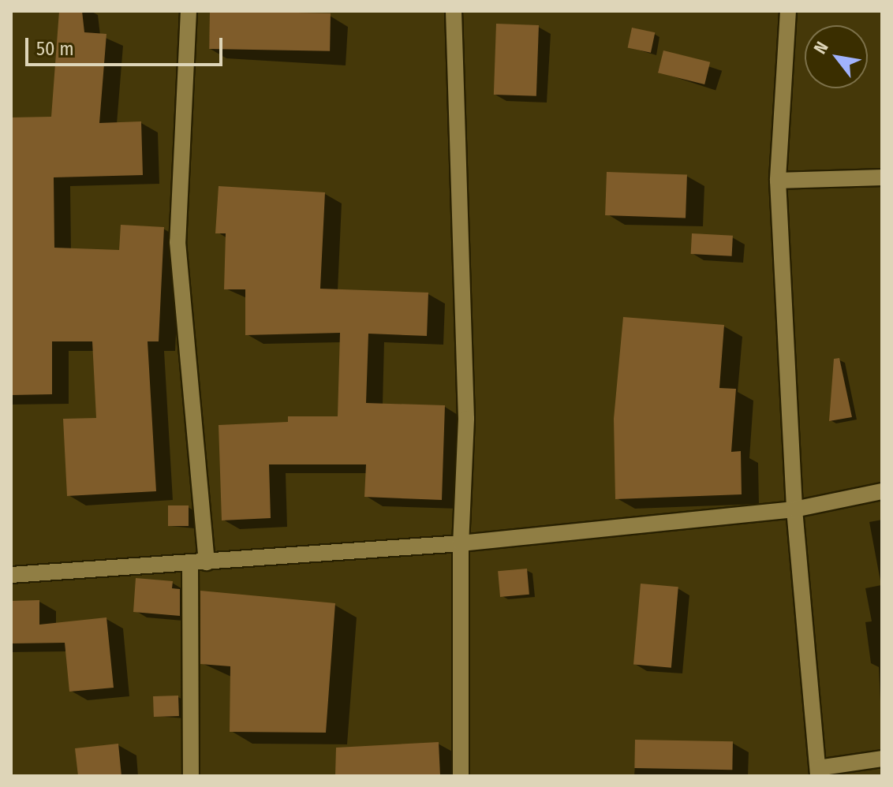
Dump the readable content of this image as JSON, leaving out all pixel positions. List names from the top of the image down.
{
  "scale_bar": "50 m",
  "north": "top left"
}
